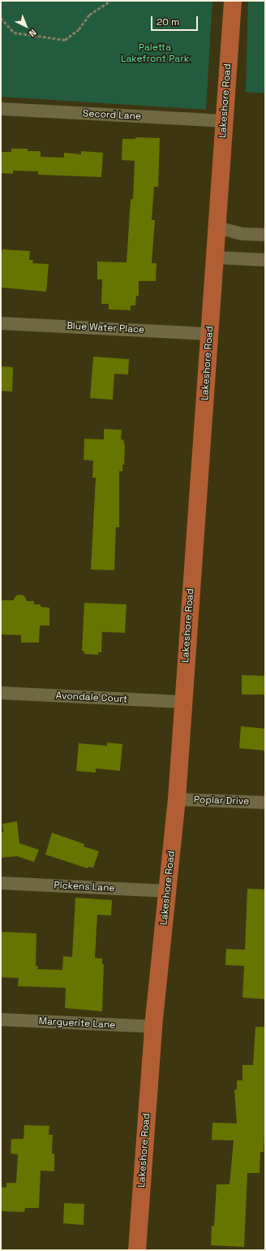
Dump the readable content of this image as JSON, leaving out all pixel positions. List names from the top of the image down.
{
  "streets": {
    "main road": ["Lakeshore Road"],
    "street": [
      "Secord Lane",
      "Blue Water Place",
      "Avondale Court",
      "Poplar Drive",
      "Pickens Lane",
      "Marguerite Lane"
    ]
  },
  "crossings": [
    ["Lakeshore Road", "Secord Lane"],
    ["Lakeshore Road", "Blue Water Place"],
    ["Lakeshore Road", "Avondale Court"],
    ["Lakeshore Road", "Poplar Drive"],
    ["Lakeshore Road", "Pickens Lane"],
    ["Lakeshore Road", "Marguerite Lane"]
  ],
  "parks": ["Paletta Lakefront Park"],
  "scale_bar": "20 m",
  "north": "bottom right"
}
